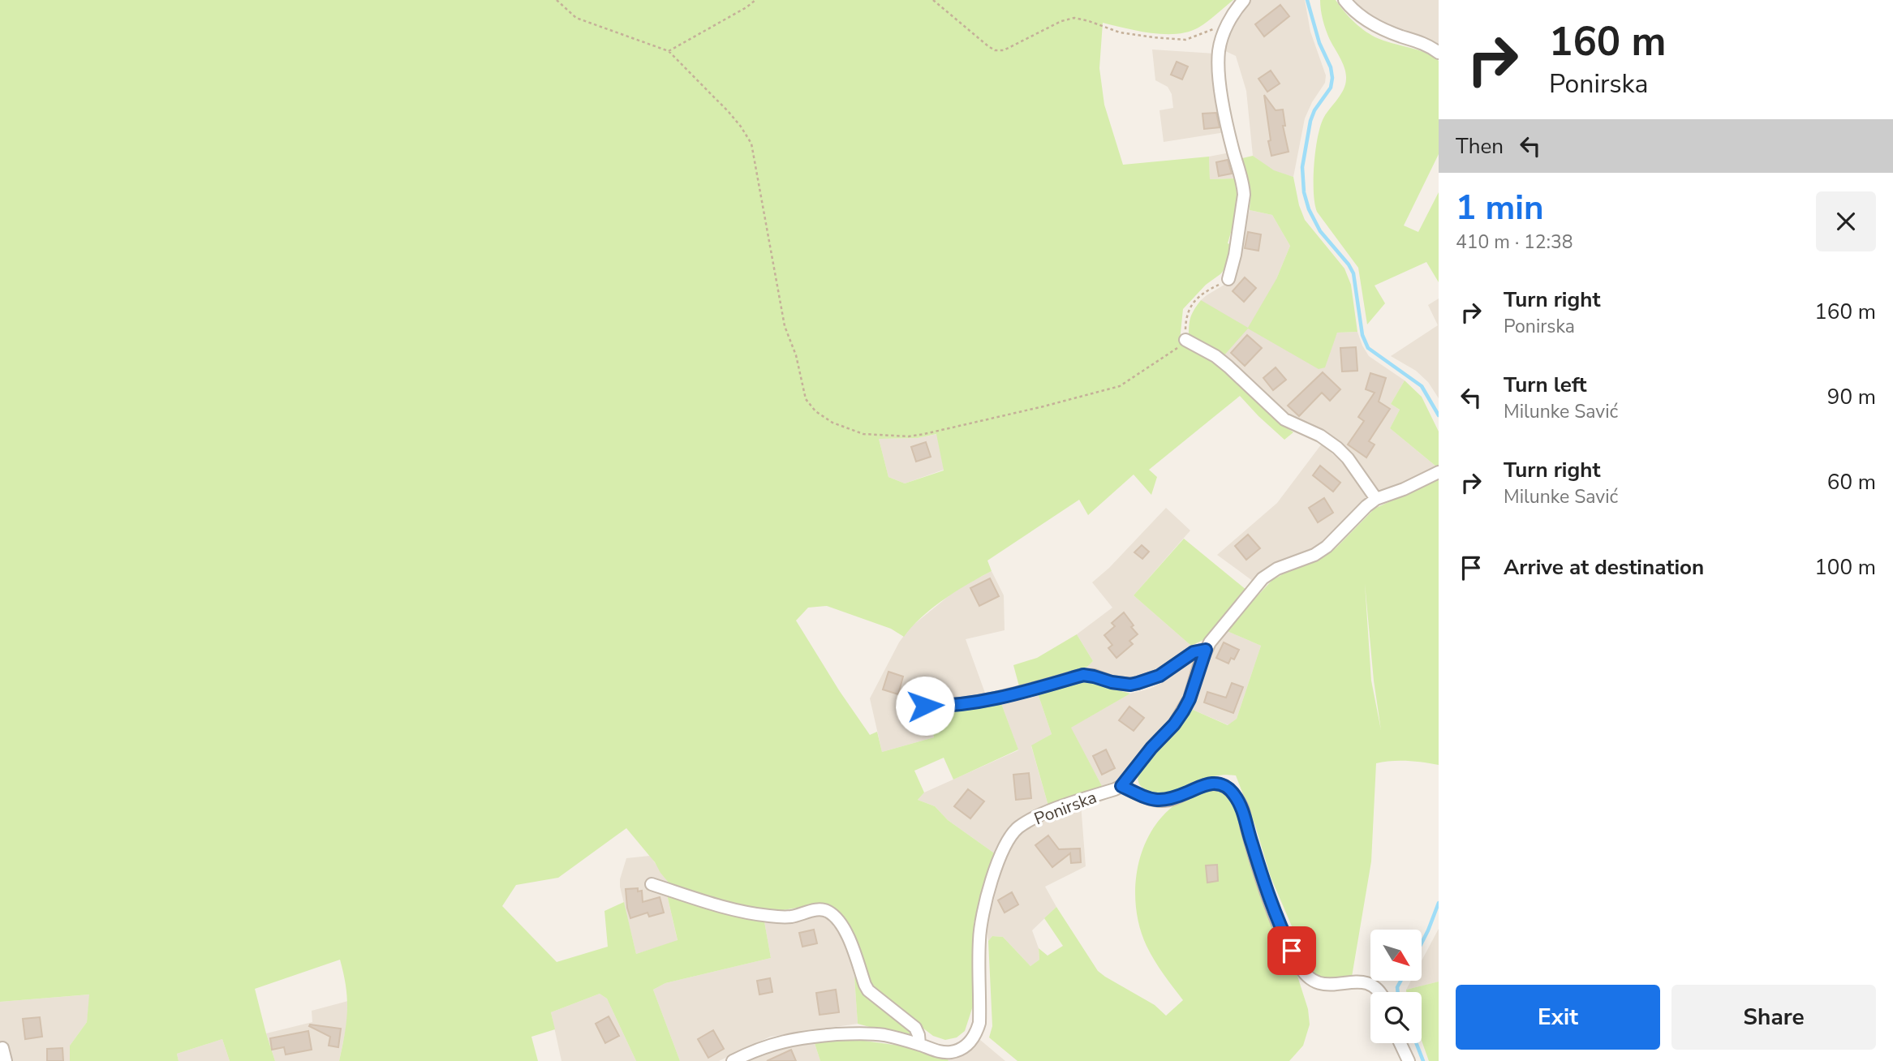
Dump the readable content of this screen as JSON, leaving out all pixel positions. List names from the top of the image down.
{
  "streets": {
    "street": ["Ponirska"]
  },
  "north": "bottom right",
  "page": {
    "turn": ["160 m", "Ponirska"],
    "then": "Then",
    "heading": ["1 min", "410 m · 12:38"],
    "list": [
      {
        "name": "Turn right",
        "note": "Ponirska",
        "value": "160 m"
      },
      {
        "name": "Turn left",
        "note": "Milunke Savić",
        "value": "90 m"
      },
      {
        "name": "Turn right",
        "note": "Milunke Savić",
        "value": "60 m"
      },
      {
        "name": "Arrive at destination",
        "value": "100 m"
      }
    ],
    "buttons": ["Exit", "Share"]
  }
}
